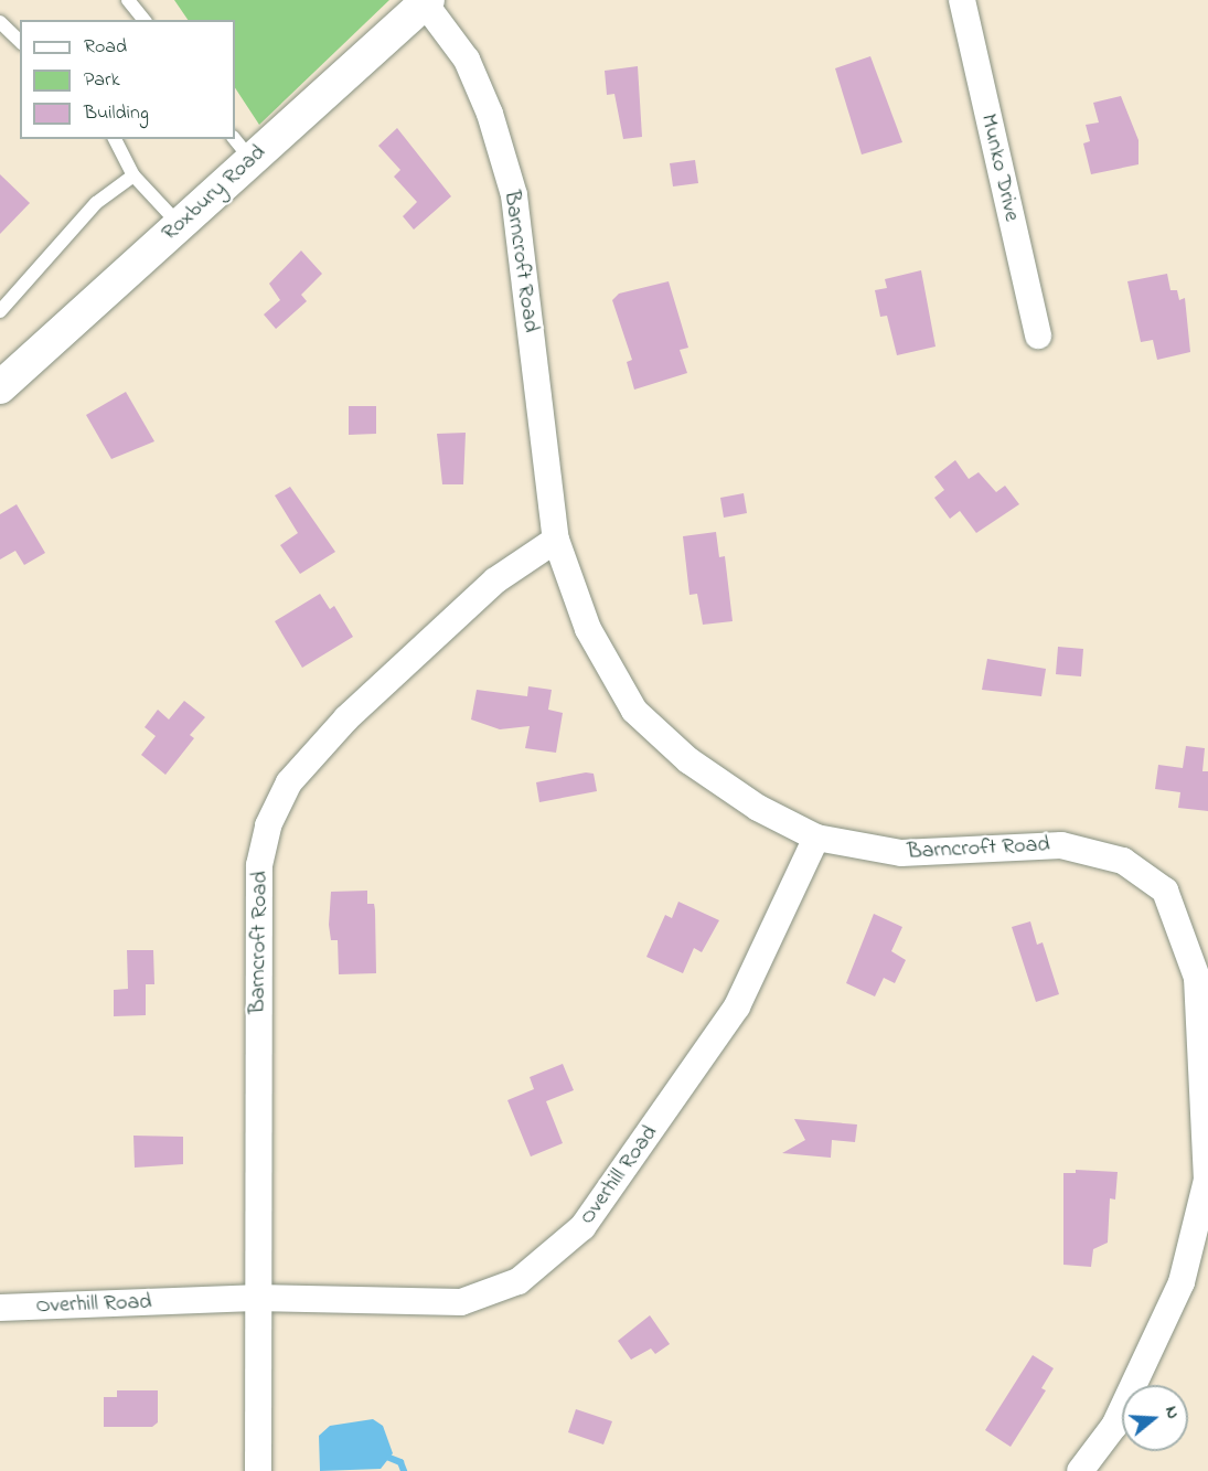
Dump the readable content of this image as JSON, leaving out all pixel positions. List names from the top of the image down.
{
  "streets": {
    "street": [
      "Munko Drive",
      "Roxbury Road",
      "Barncroft Road",
      "Overhill Road"
    ]
  },
  "crossings": [
    ["Roxbury Road", "Barncroft Road"],
    ["Barncroft Road", "Overhill Road"]
  ],
  "legend": ["Road", "Park", "Building"],
  "north": "right"
}
